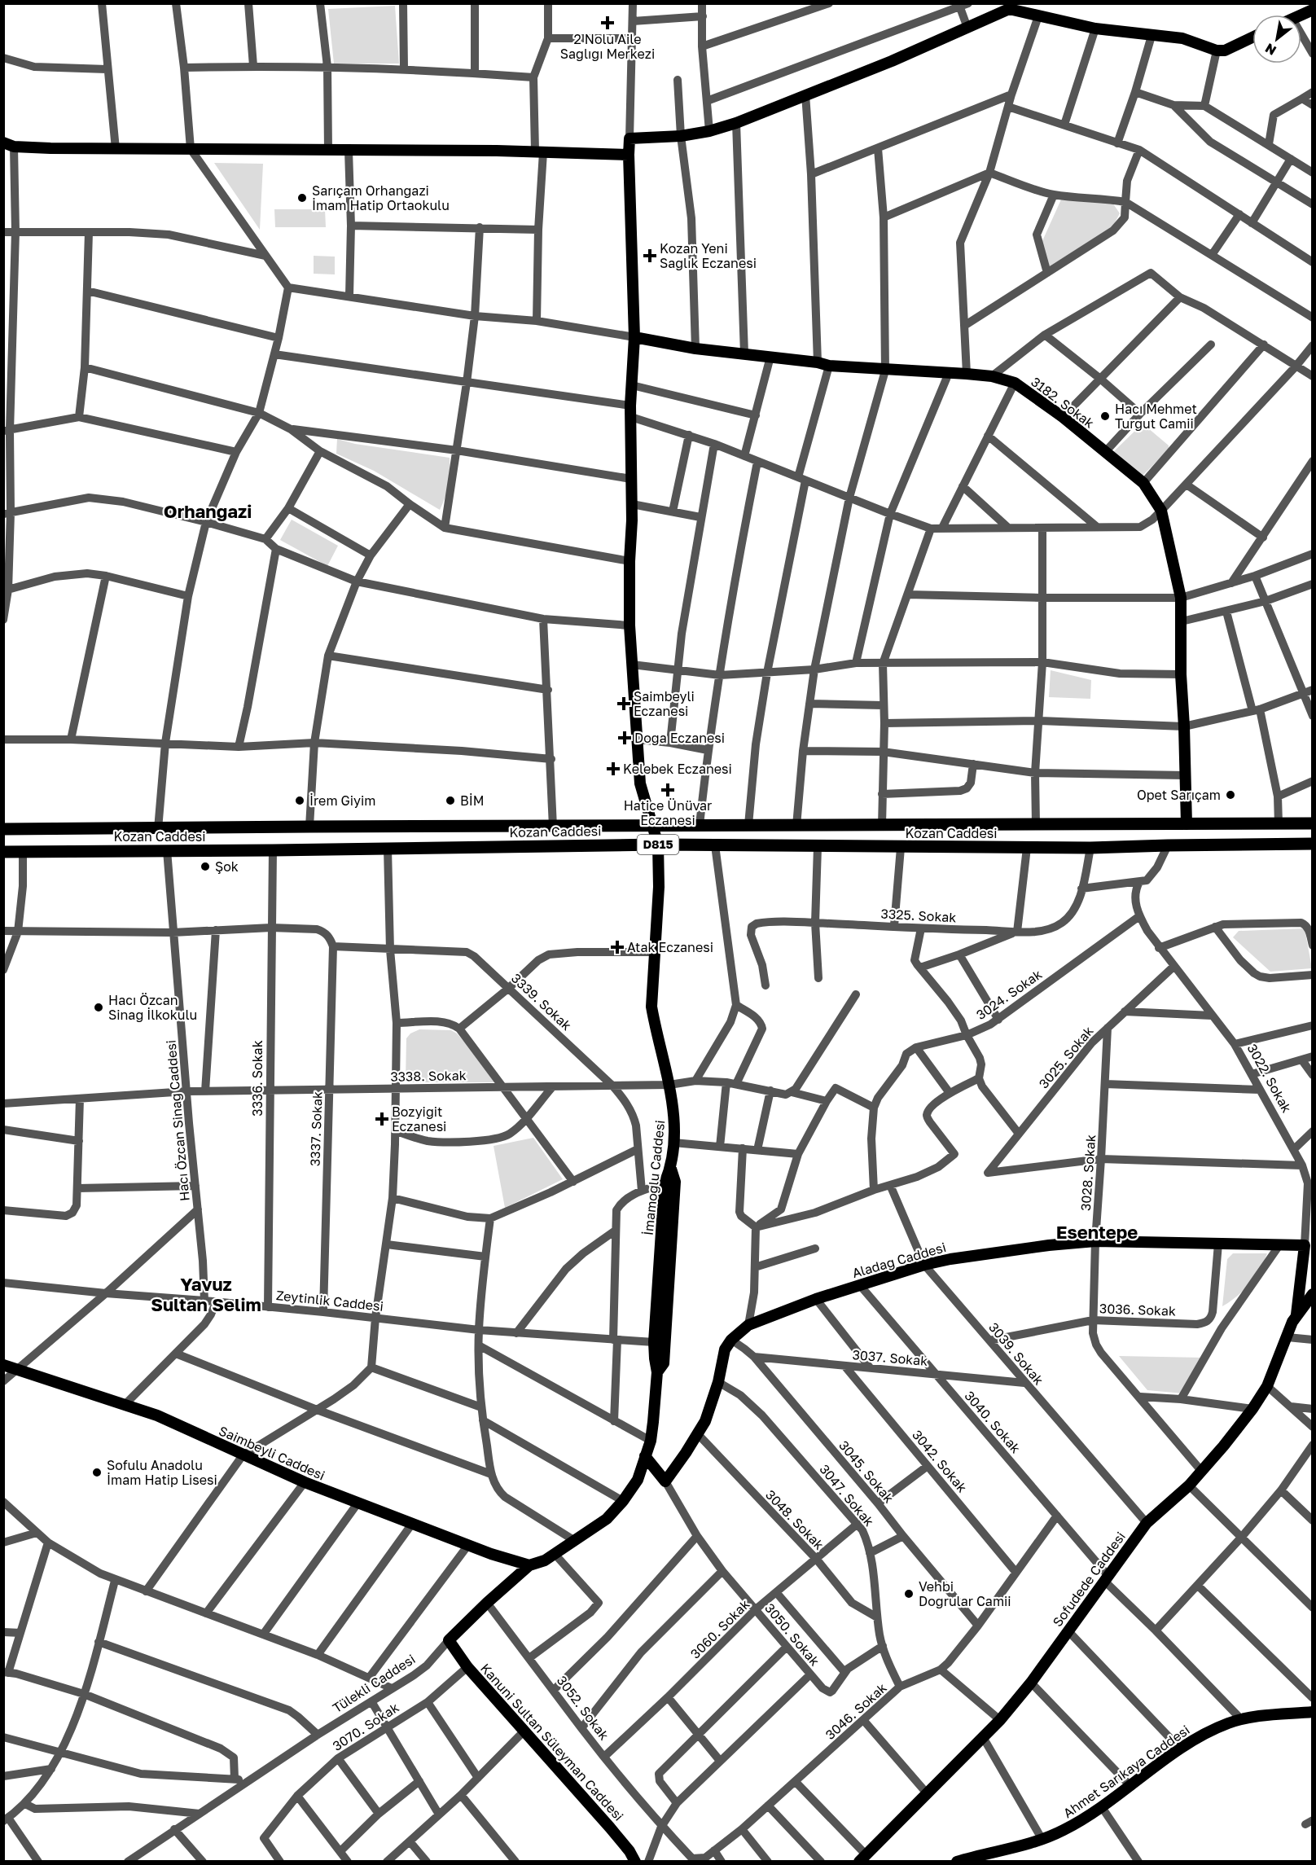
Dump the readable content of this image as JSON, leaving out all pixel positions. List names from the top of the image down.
{
  "streets": {
    "highway": ["Kozan Caddesi", "D815"],
    "main road": [
      "3182. Sokak",
      "3022. Sokak",
      "İmamoğlu Caddesi",
      "Aladağ Caddesi",
      "Saimbeyli Caddesi",
      "Sofudede Caddesi",
      "Tülekli Caddesi",
      "Kanuni Sultan Süleyman Caddesi",
      "Ahmet Sarıkaya Caddesi"
    ],
    "street": [
      "3325. Sokak",
      "3024. Sokak",
      "3339. Sokak",
      "3025. Sokak",
      "3338. Sokak",
      "3336. Sokak",
      "Hacı Özcan Sinağ Caddesi",
      "3337. Sokak",
      "3028. Sokak",
      "Zeytinlik Caddesi",
      "3036. Sokak",
      "3039. Sokak",
      "3037. Sokak",
      "3040. Sokak",
      "3042. Sokak",
      "3045. Sokak",
      "3047. Sokak",
      "3048. Sokak",
      "3060. Sokak",
      "3050. Sokak",
      "3052. Sokak",
      "3046. Sokak",
      "3070. Sokak"
    ]
  },
  "crossings": [
    ["3182. Sokak", "Kozan Caddesi"],
    ["3182. Sokak", "İmamoğlu Caddesi"],
    ["Kozan Caddesi", "3325. Sokak"],
    ["Kozan Caddesi", "3336. Sokak"],
    ["Kozan Caddesi", "Hacı Özcan Sinağ Caddesi"],
    ["Kozan Caddesi", "İmamoğlu Caddesi"],
    ["3024. Sokak", "3022. Sokak"],
    ["3339. Sokak", "3338. Sokak"],
    ["3339. Sokak", "3337. Sokak"],
    ["3025. Sokak", "3022. Sokak"],
    ["3025. Sokak", "3028. Sokak"],
    ["3338. Sokak", "3336. Sokak"],
    ["3338. Sokak", "Hacı Özcan Sinağ Caddesi"],
    ["3338. Sokak", "3337. Sokak"],
    ["3338. Sokak", "İmamoğlu Caddesi"],
    ["3336. Sokak", "Zeytinlik Caddesi"],
    ["3022. Sokak", "Aladağ Caddesi"],
    ["3022. Sokak", "Sofudede Caddesi"],
    ["Hacı Özcan Sinağ Caddesi", "Zeytinlik Caddesi"],
    ["3337. Sokak", "Zeytinlik Caddesi"],
    ["3028. Sokak", "Aladağ Caddesi"],
    ["3028. Sokak", "3036. Sokak"],
    ["3028. Sokak", "Sofudede Caddesi"],
    ["İmamoğlu Caddesi", "Zeytinlik Caddesi"],
    ["İmamoğlu Caddesi", "Tülekli Caddesi"],
    ["Aladağ Caddesi", "3036. Sokak"],
    ["Aladağ Caddesi", "3039. Sokak"],
    ["Aladağ Caddesi", "3040. Sokak"],
    ["Aladağ Caddesi", "3045. Sokak"],
    ["Aladağ Caddesi", "3047. Sokak"],
    ["Aladağ Caddesi", "3048. Sokak"],
    ["Aladağ Caddesi", "3050. Sokak"],
    ["3036. Sokak", "3039. Sokak"],
    ["3039. Sokak", "3037. Sokak"],
    ["3039. Sokak", "Sofudede Caddesi"],
    ["3037. Sokak", "3040. Sokak"],
    ["3037. Sokak", "3042. Sokak"],
    ["3037. Sokak", "3045. Sokak"],
    ["3040. Sokak", "Sofudede Caddesi"],
    ["3040. Sokak", "3046. Sokak"],
    ["3040. Sokak", "Ahmet Sarıkaya Caddesi"],
    ["Saimbeyli Caddesi", "Tülekli Caddesi"],
    ["3042. Sokak", "3046. Sokak"],
    ["3045. Sokak", "3046. Sokak"],
    ["3047. Sokak", "3048. Sokak"],
    ["3047. Sokak", "3060. Sokak"],
    ["3047. Sokak", "3050. Sokak"],
    ["3047. Sokak", "3046. Sokak"],
    ["3048. Sokak", "3060. Sokak"],
    ["3060. Sokak", "3050. Sokak"],
    ["3060. Sokak", "3052. Sokak"],
    ["Tülekli Caddesi", "3052. Sokak"],
    ["Tülekli Caddesi", "Kanuni Sultan Süleyman Caddesi"],
    ["3052. Sokak", "3046. Sokak"],
    ["3070. Sokak", "Kanuni Sultan Süleyman Caddesi"]
  ],
  "districts": ["Orhangazi", "Esentepe", "Yavuz Sultan Selim"],
  "places": {
    "health": [
      "2 Nolu Aile Saglıgı Merkezi",
      "Kozan Yeni Sağlık Eczanesi",
      "Saimbeyli Eczanesi",
      "Doğa Eczanesi",
      "Kelebek Eczanesi",
      "Hatice Ünüvar Eczanesi",
      "Atak Eczanesi",
      "Bozyiğit Eczanesi"
    ],
    "other": [
      "Sarıçam Orhangazi İmam Hatip Ortaokulu",
      "Hacı Mehmet Turgut Camii",
      "Opet Sarıçam",
      "İrem Giyim",
      "BİM",
      "Şok",
      "Hacı Özcan Sinağ İlkokulu",
      "Sofulu Anadolu İmam Hatip Lisesi",
      "Vehbi Doğrular Camii"
    ]
  },
  "north": "bottom left"
}
